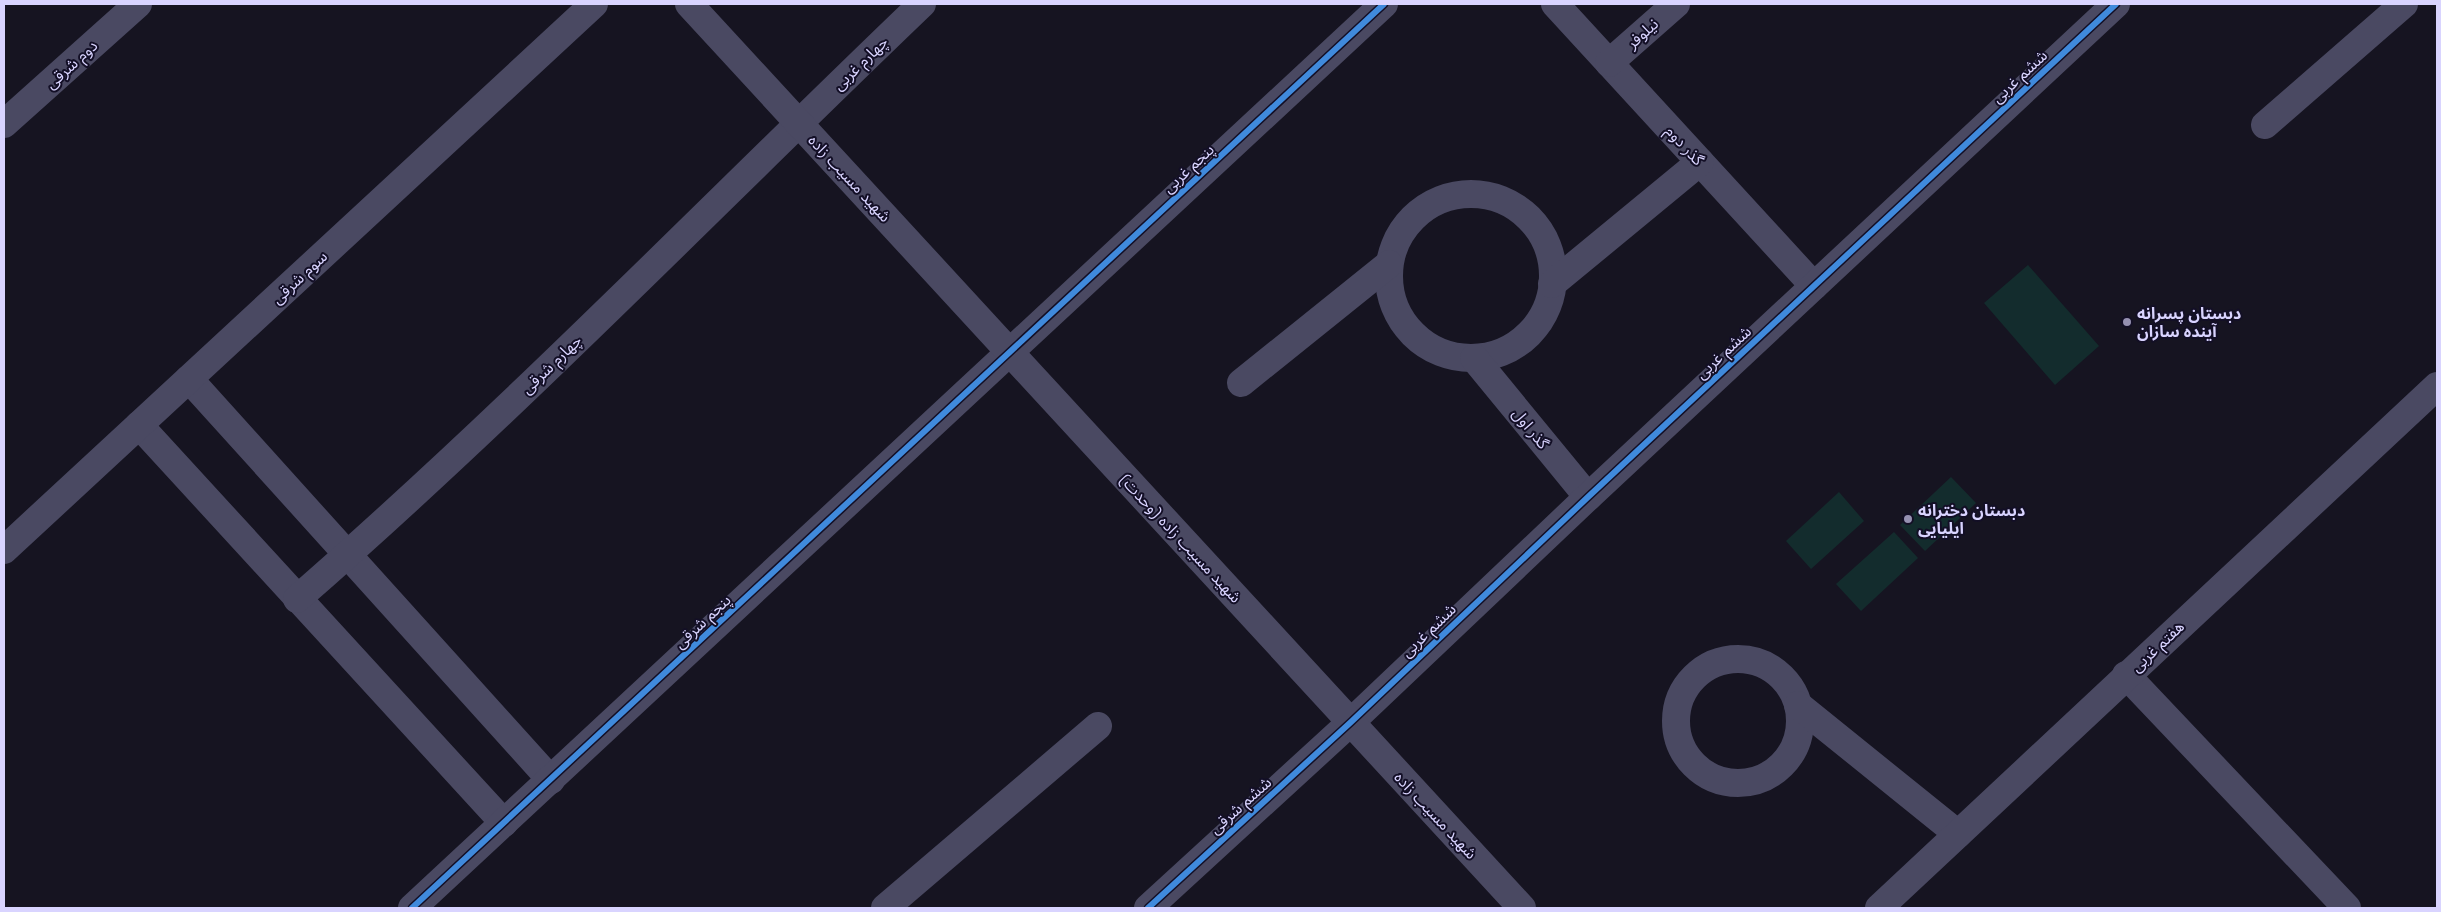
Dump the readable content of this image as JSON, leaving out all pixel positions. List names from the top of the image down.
{
  "streets": {
    "street": [
      "نیلوفر",
      "چهارم غربی",
      "دوم شرقی",
      "ششم غربی",
      "گذر دوم",
      "پنجم غربی",
      "شهید مسیب زاده",
      "سوم شرقی",
      "چهارم شرقی",
      "گذر اول",
      "شهید مسیب زاده (وحدت)",
      "پنجم شرقی",
      "هفتم غربی",
      "ششم شرقی"
    ]
  },
  "crossings": [
    ["نیلوفر", "گذر دوم"],
    ["چهارم غربی", "شهید مسیب زاده"],
    ["چهارم غربی", "چهارم شرقی"],
    ["ششم غربی", "گذر دوم"],
    ["ششم غربی", "شهید مسیب زاده"],
    ["ششم غربی", "گذر اول"],
    ["ششم غربی", "شهید مسیب زاده (وحدت)"],
    ["ششم غربی", "ششم شرقی"],
    ["پنجم غربی", "شهید مسیب زاده"],
    ["پنجم غربی", "شهید مسیب زاده (وحدت)"],
    ["پنجم غربی", "پنجم شرقی"],
    ["شهید مسیب زاده", "چهارم شرقی"],
    ["شهید مسیب زاده", "شهید مسیب زاده (وحدت)"],
    ["شهید مسیب زاده", "پنجم شرقی"],
    ["شهید مسیب زاده", "ششم شرقی"],
    ["شهید مسیب زاده (وحدت)", "پنجم شرقی"],
    ["شهید مسیب زاده (وحدت)", "ششم شرقی"]
  ],
  "places": ["دبستان پسرانه آینده سازان", "دبستان دخترانه ایلیایی"]
}
